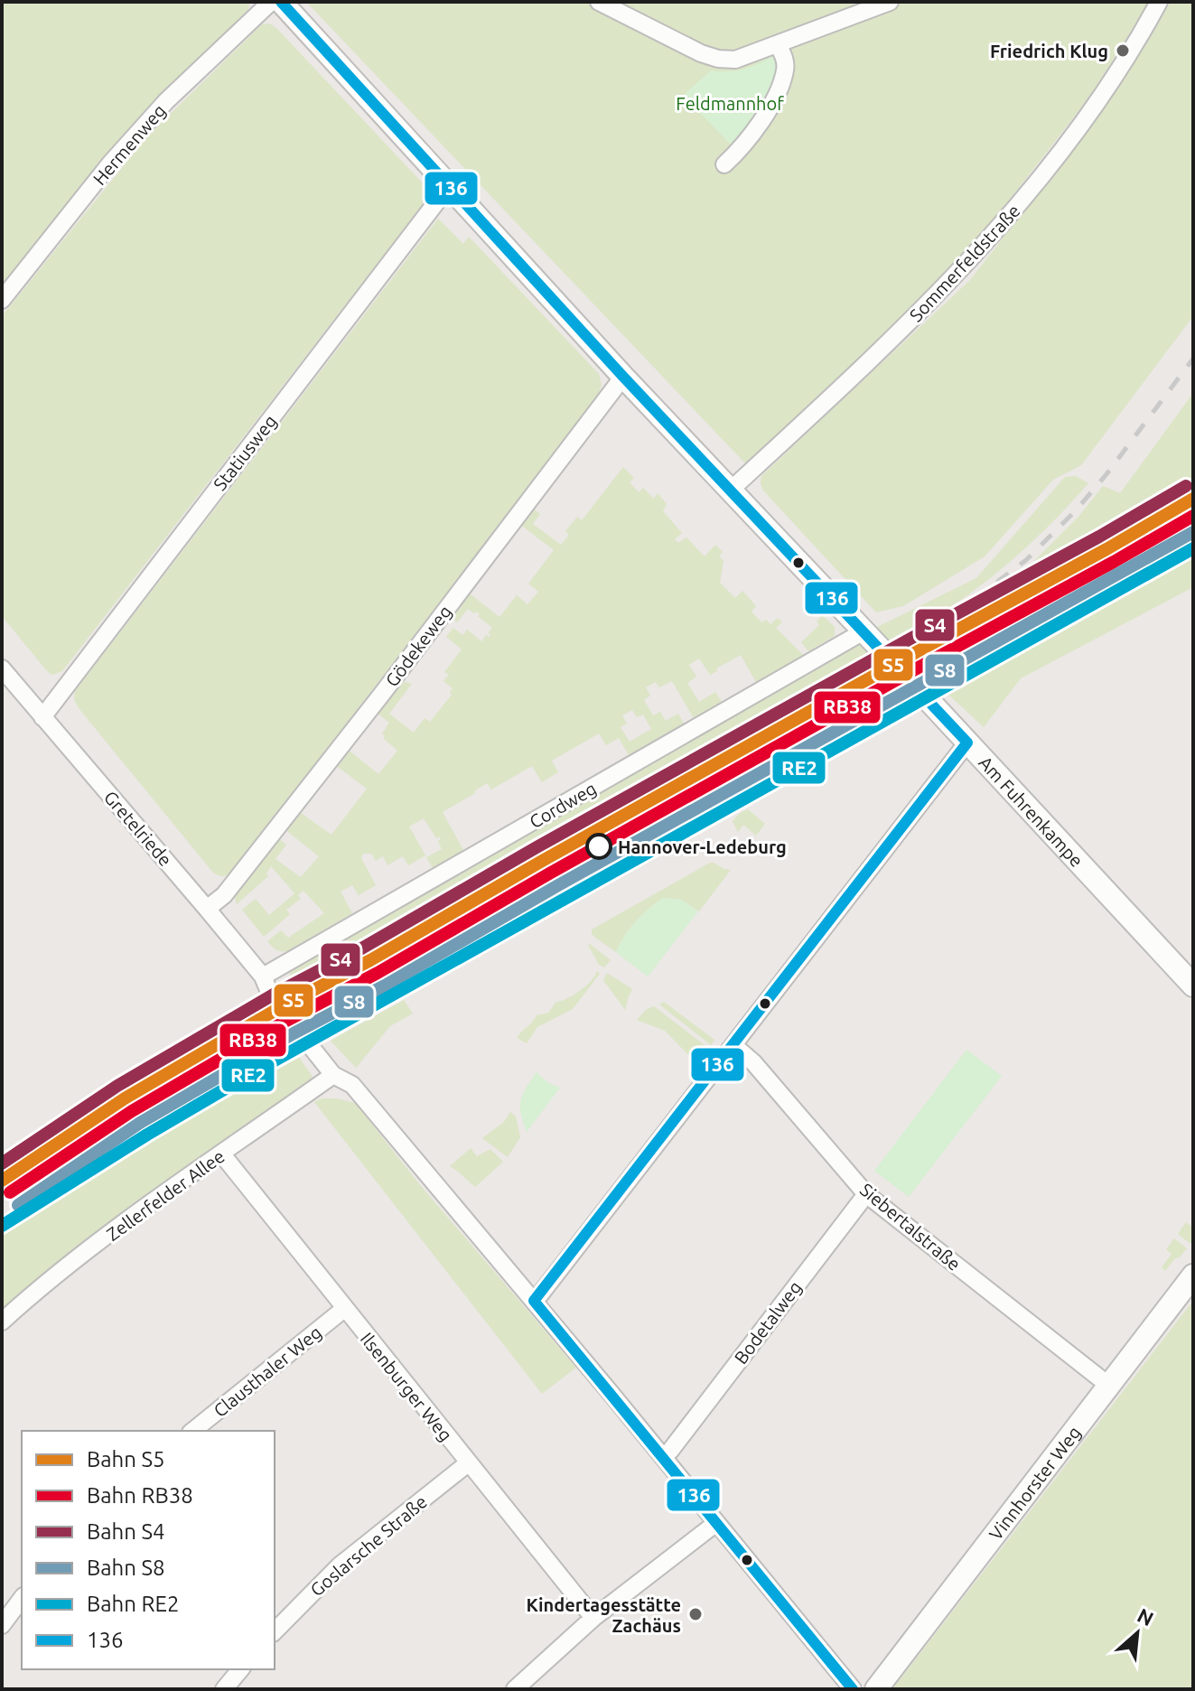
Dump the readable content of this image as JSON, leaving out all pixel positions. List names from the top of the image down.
{
  "streets": {
    "street": [
      "Hermenweg",
      "Sommerfeldstraße",
      "Statiusweg",
      "Gödekeweg",
      "Cordweg",
      "Am Fuhrenkampe",
      "Gretelriede",
      "Zellerfelder Allee",
      "Siebertalstraße",
      "Bodetalweg",
      "Clausthaler Weg",
      "Ilsenburger Weg",
      "Vinnhorster Weg",
      "Goslarsche Straße"
    ]
  },
  "crossings": [
    ["Sommerfeldstraße", "Am Fuhrenkampe"],
    ["Statiusweg", "Am Fuhrenkampe"],
    ["Statiusweg", "Gretelriede"],
    ["Gödekeweg", "Am Fuhrenkampe"],
    ["Gödekeweg", "Gretelriede"],
    ["Cordweg", "Am Fuhrenkampe"],
    ["Cordweg", "Gretelriede"],
    ["Zellerfelder Allee", "Ilsenburger Weg"],
    ["Siebertalstraße", "Bodetalweg"],
    ["Siebertalstraße", "Vinnhorster Weg"],
    ["Clausthaler Weg", "Ilsenburger Weg"],
    ["Ilsenburger Weg", "Goslarsche Straße"]
  ],
  "parks": ["Feldmannhof"],
  "places": ["Friedrich Klug", "Hannover-Ledeburg", "Kindertagesstätte Zachäus"],
  "lines": [
    "transit line 136",
    "rail line S4",
    "rail line S5",
    "rail line RB38",
    "rail line S8",
    "rail line RE2"
  ],
  "legend": [
    "Bahn S5",
    "Bahn RB38",
    "Bahn S4",
    "Bahn S8",
    "Bahn RE2",
    "136"
  ],
  "north": "top right"
}
